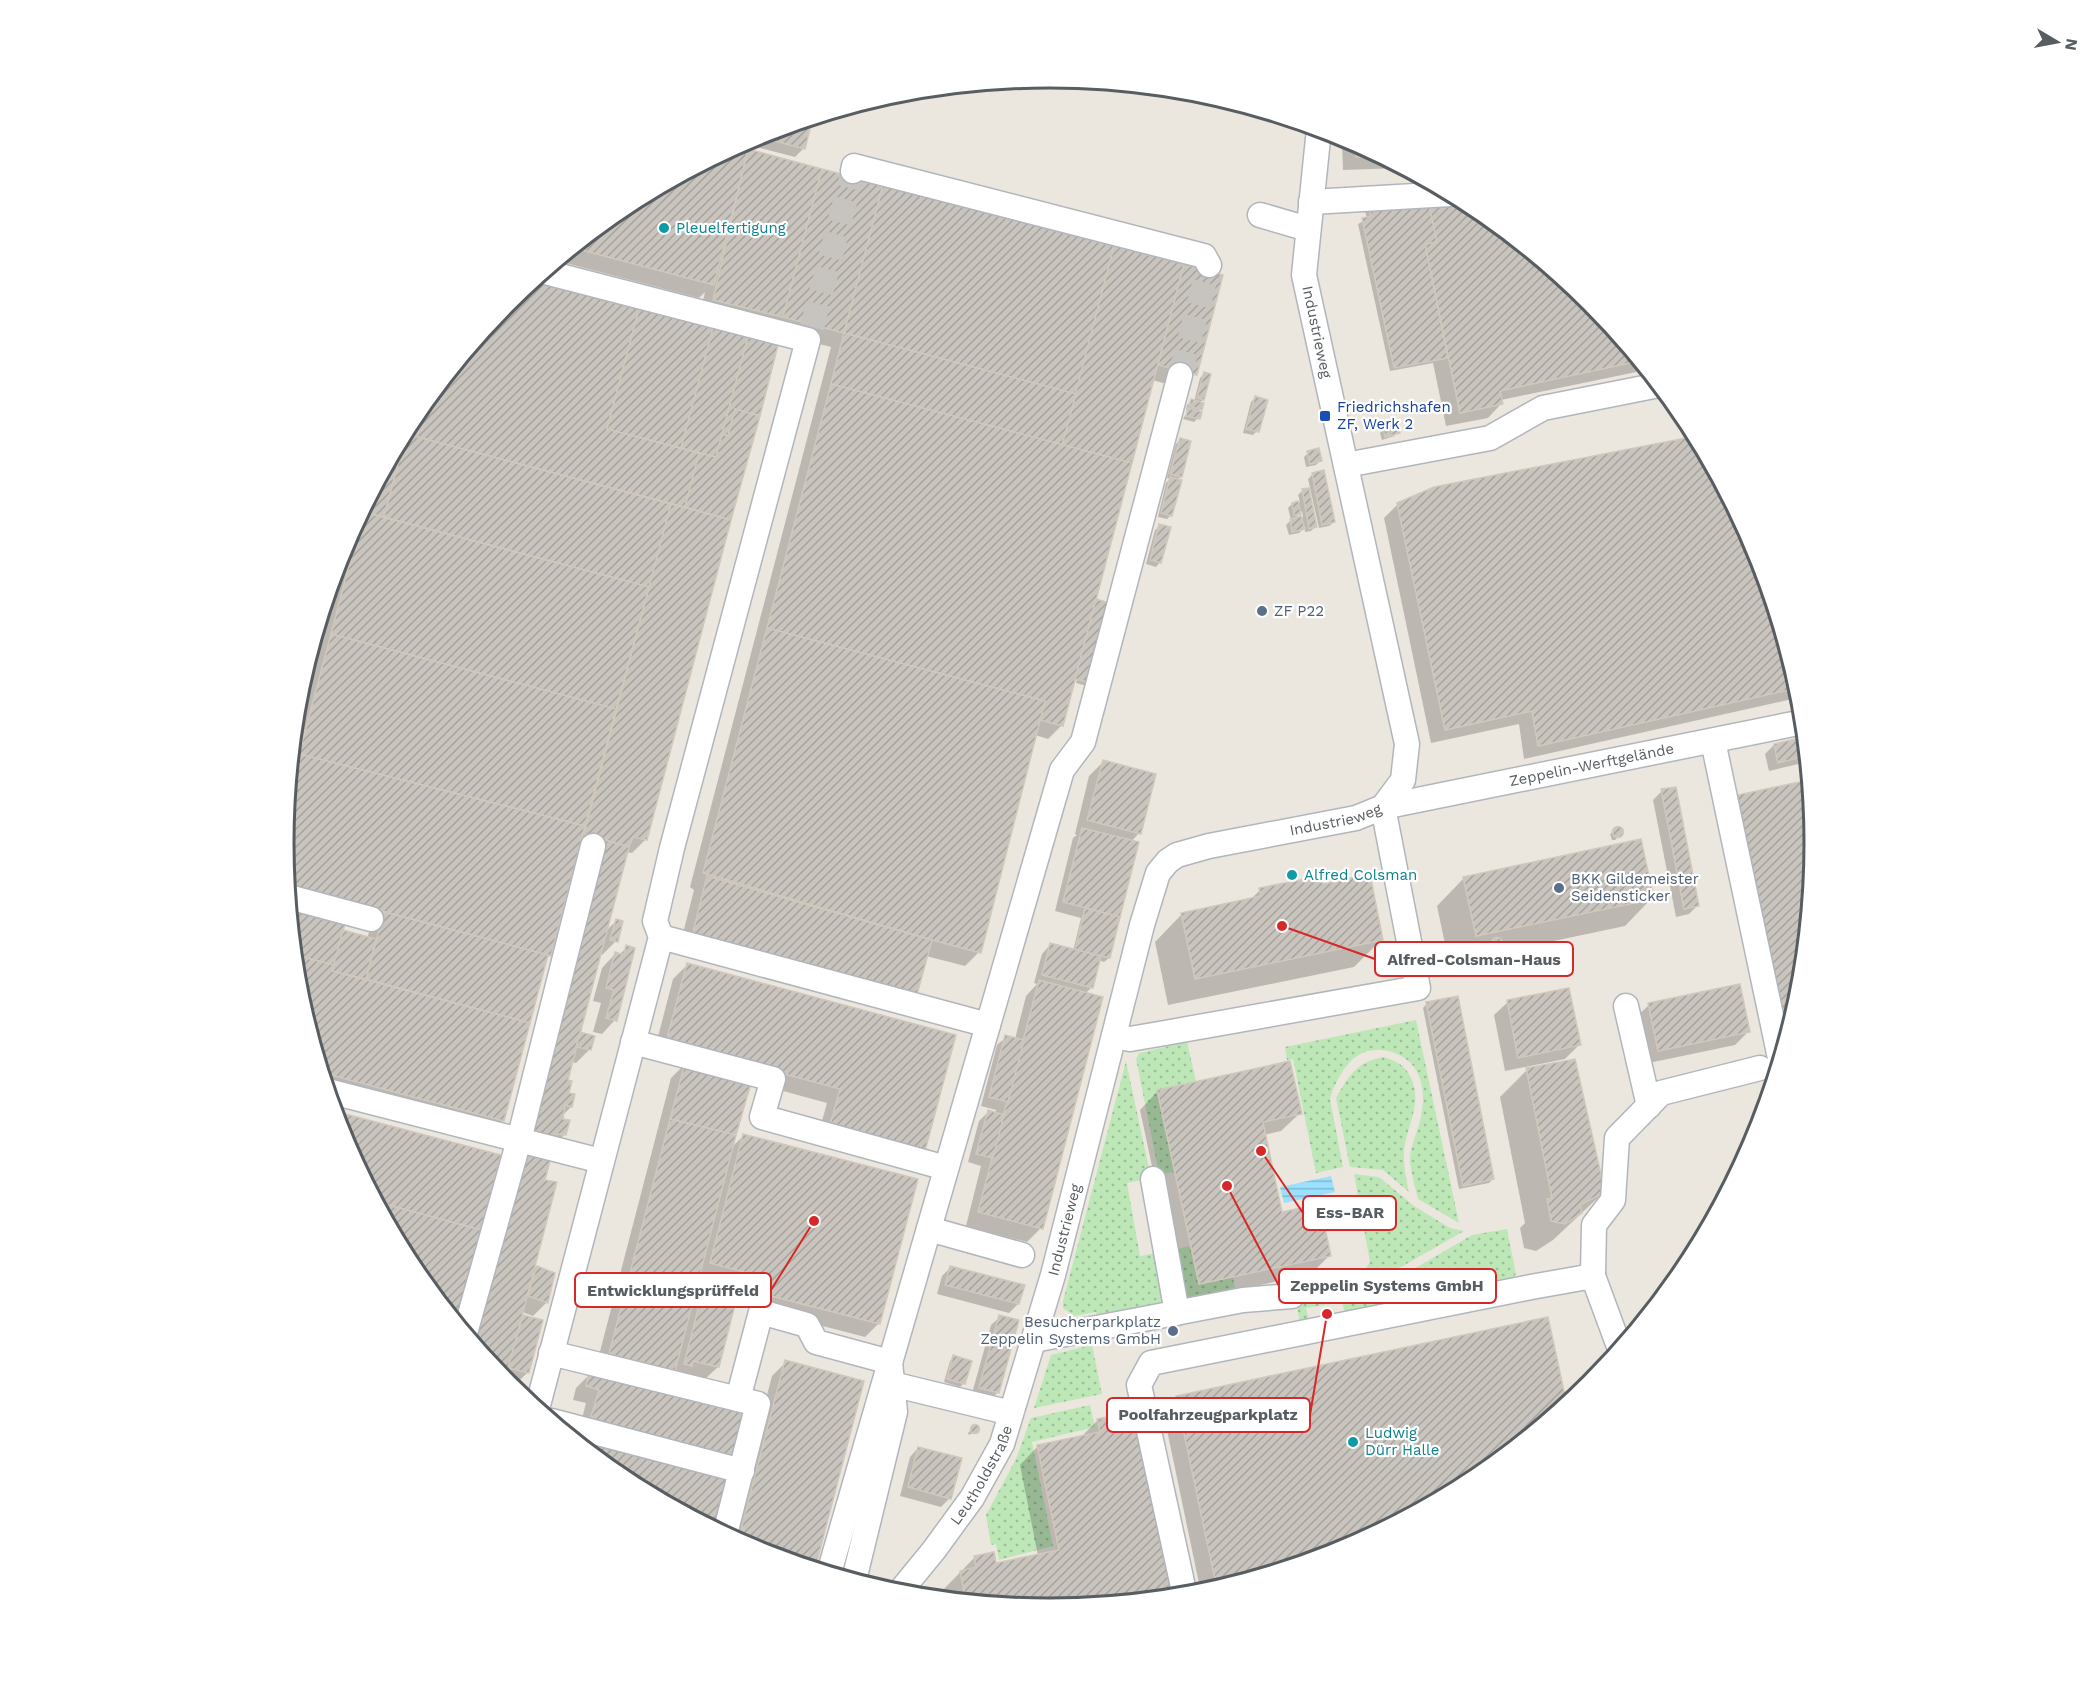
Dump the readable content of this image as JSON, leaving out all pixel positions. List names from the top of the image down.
{
  "streets": {
    "street": ["Industrieweg", "Zeppelin-Werftgelände", "Leutholdstraße"]
  },
  "crossings": [
    ["Industrieweg", "Zeppelin-Werftgelände"],
    ["Industrieweg", "Leutholdstraße"]
  ],
  "places": {
    "other": [
      "Pleuelfertigung",
      "ZF P22",
      "Alfred Colsman",
      "BKK Gildemeister Seidensticker",
      "Alfred-Colsman-Haus",
      "Ess-BAR",
      "Zeppelin Systems GmbH",
      "Entwicklungsprüffeld",
      "Poolfahrzeugparkplatz",
      "Besucherparkplatz Zeppelin Systems GmbH",
      "Ludwig Dürr Halle"
    ],
    "transit": ["Friedrichshafen ZF, Werk 2"]
  },
  "north": "right"
}
